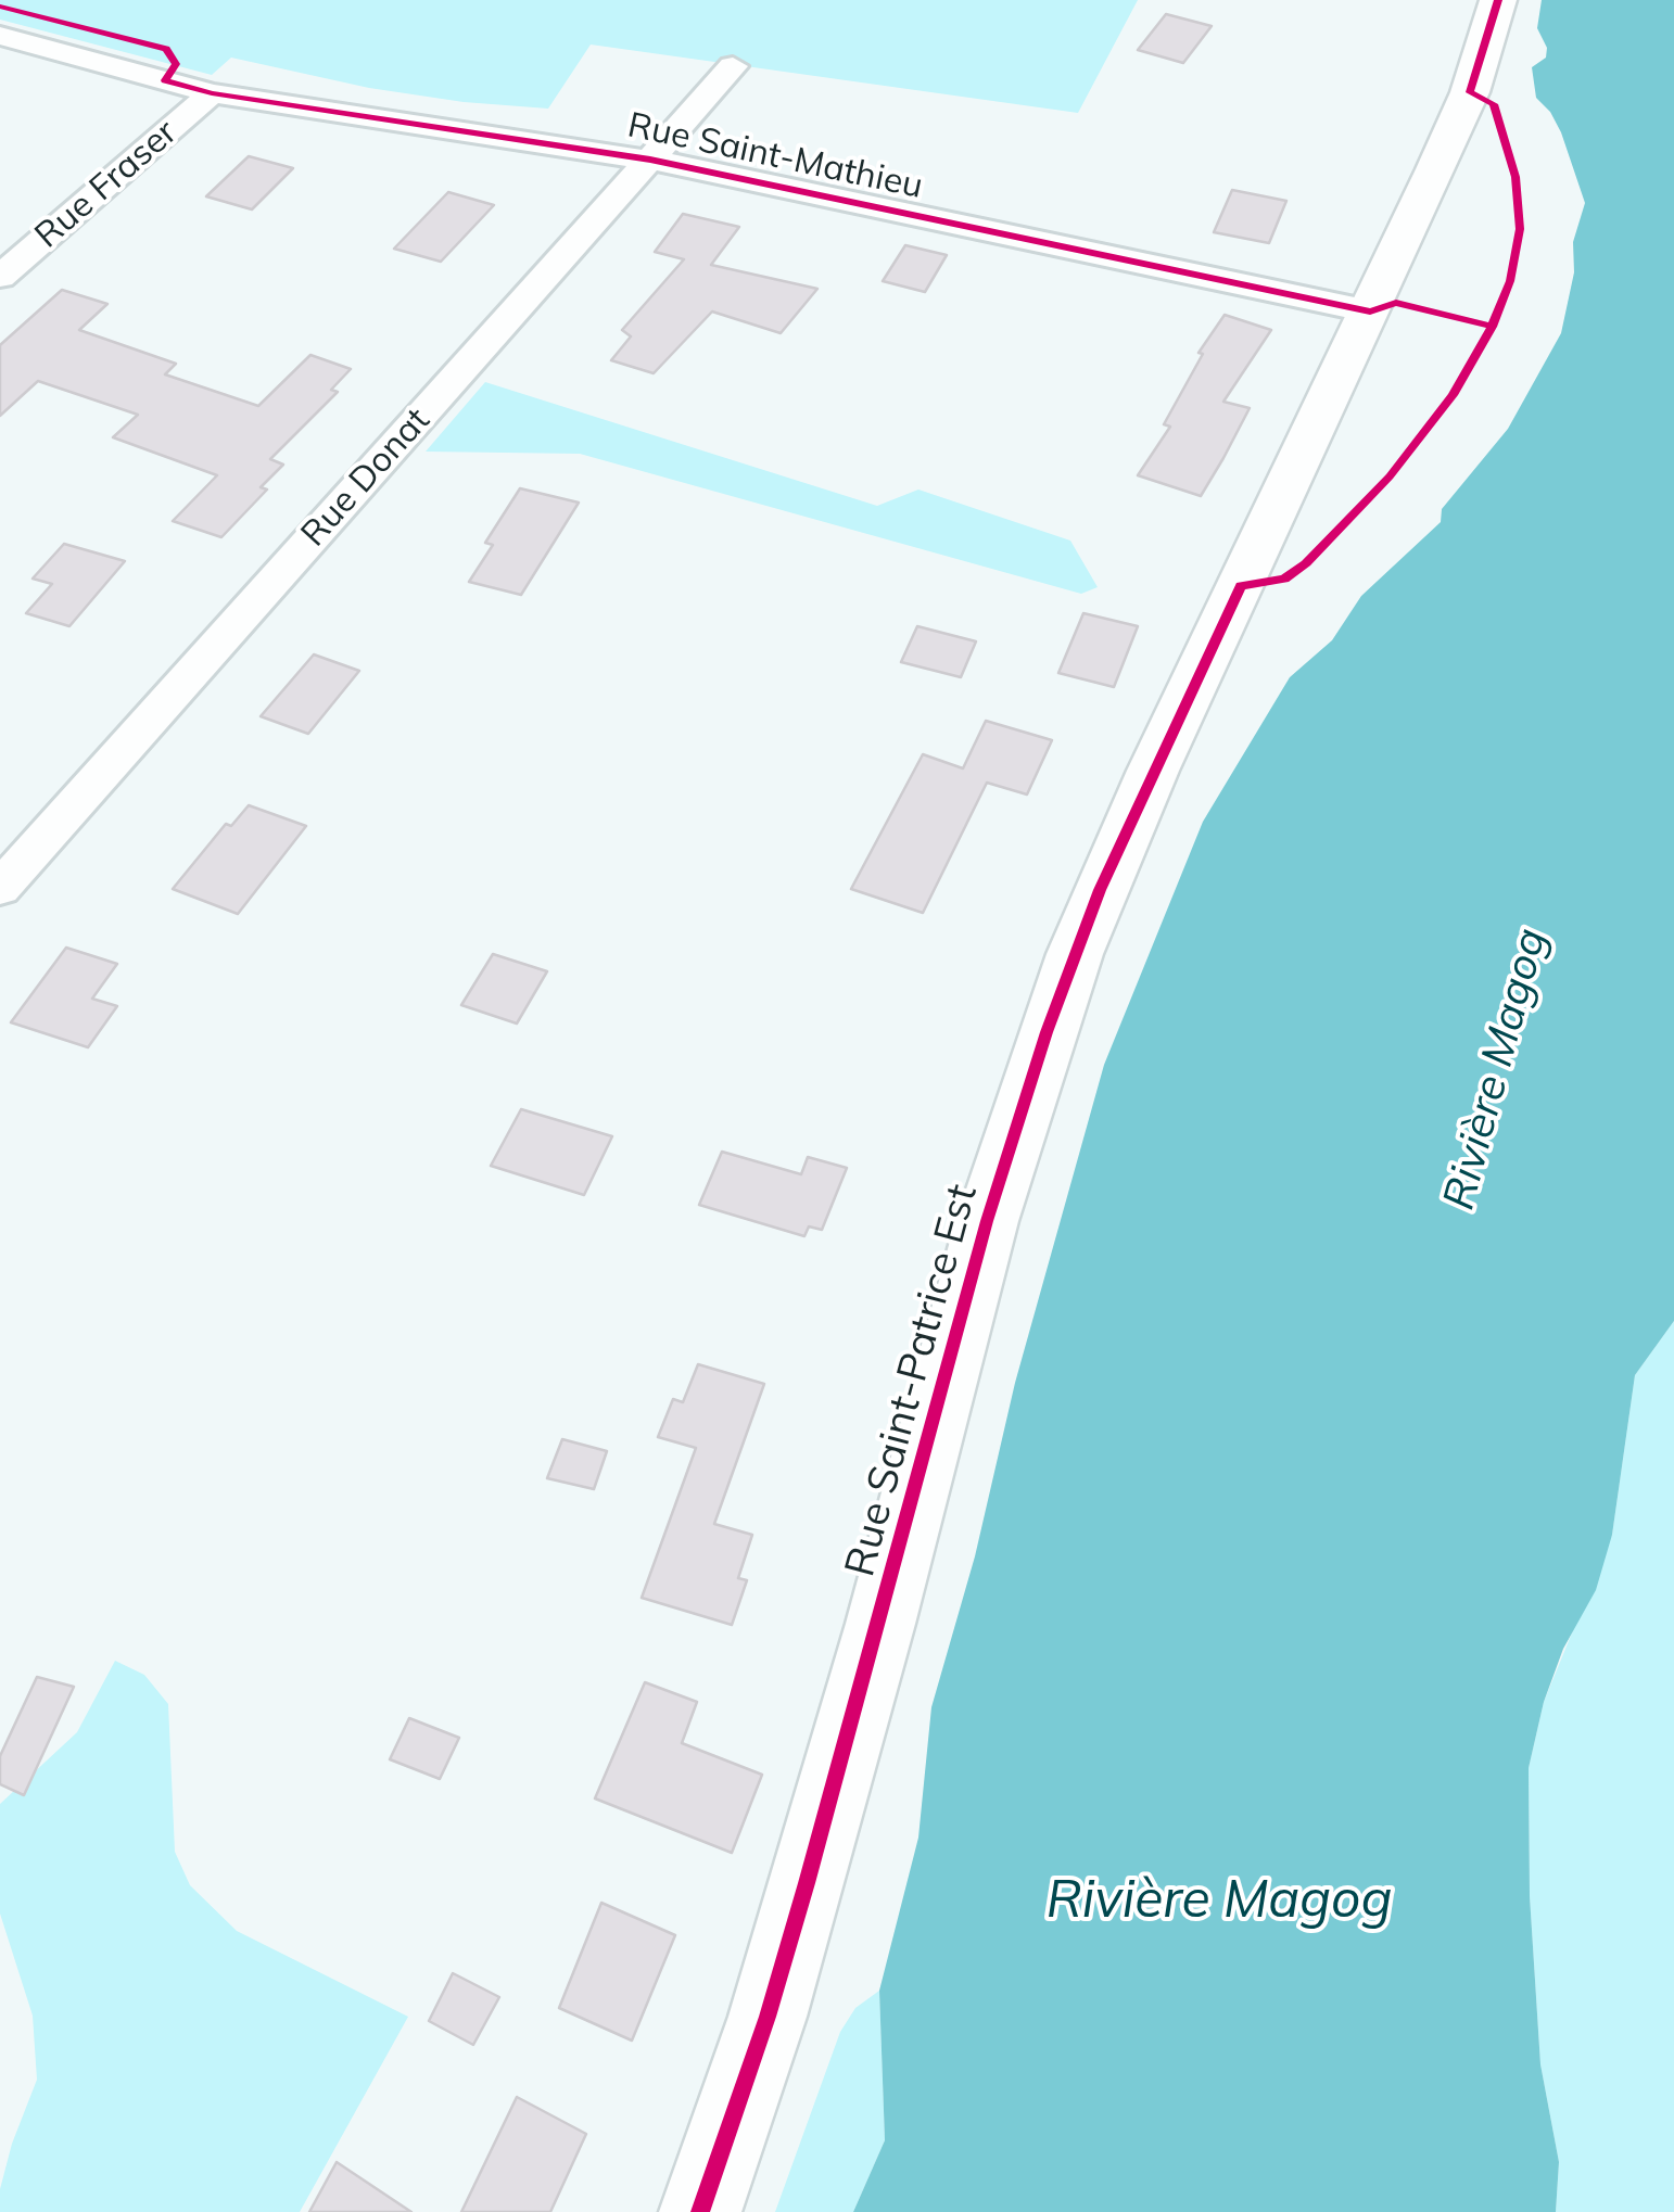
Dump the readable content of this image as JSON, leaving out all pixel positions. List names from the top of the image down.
{
  "streets": {
    "street": [
      "Rue Saint-Mathieu",
      "Rue Fraser",
      "Rue Donat",
      "Rue Saint-Patrice Est"
    ]
  },
  "crossings": [
    ["Rue Saint-Mathieu", "Rue Fraser"],
    ["Rue Saint-Mathieu", "Rue Donat"],
    ["Rue Saint-Mathieu", "Rue Saint-Patrice Est"]
  ],
  "water": ["Rivière Magog"]
}
